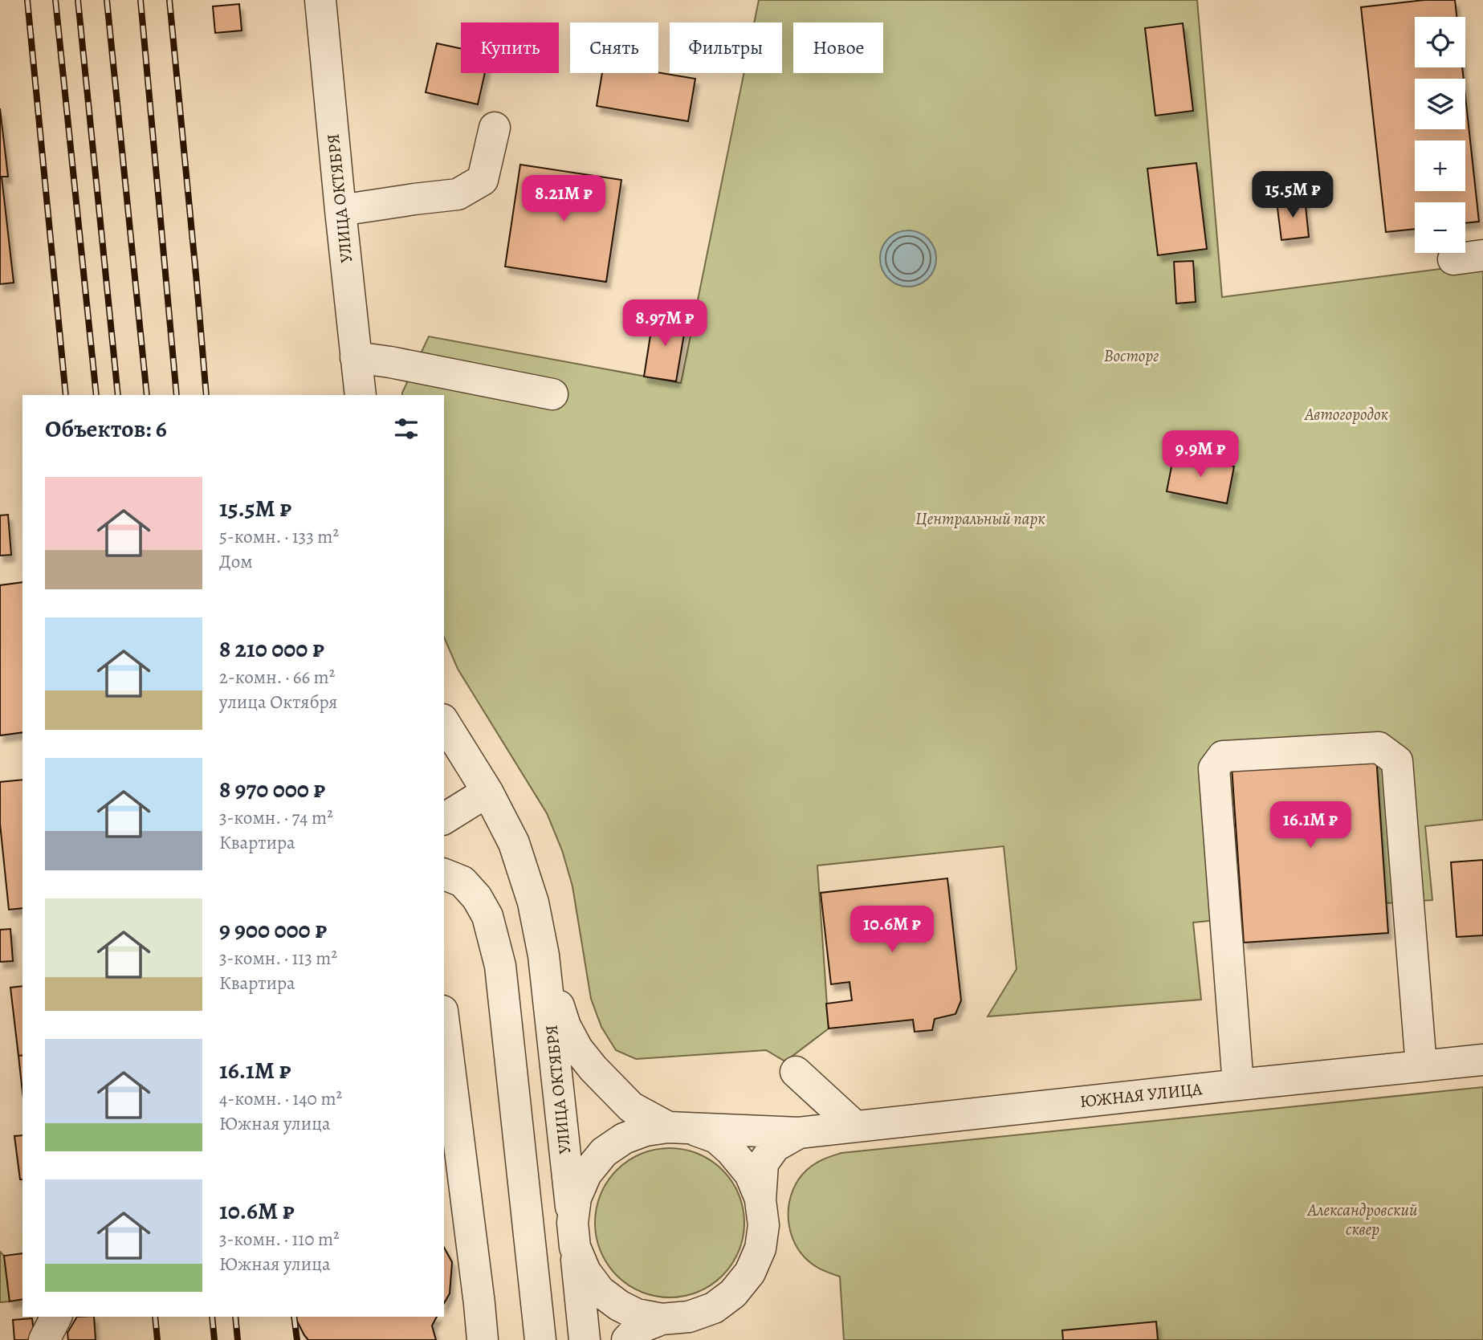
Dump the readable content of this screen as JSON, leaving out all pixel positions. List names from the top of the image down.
{
  "streets": {
    "street": ["УЛИЦА ОКТЯБРЯ", "ЮЖНАЯ УЛИЦА"]
  },
  "parks": [
    "Восторг",
    "Автогородок",
    "Центральный парк",
    "Александровский сквер"
  ],
  "page": {
    "map_buttons": ["+", "−"],
    "chip": [
      "Купить",
      "Снять",
      "Фильтры",
      "Новое"
    ],
    "price": [
      "15.5M ₽",
      "8.21M ₽",
      "8.97M ₽",
      "9.9M ₽",
      "16.1M ₽",
      "10.6M ₽"
    ],
    "heading": "Объектов: 6",
    "list": [
      {
        "name": "15.5M ₽",
        "note": "5-комн. · 133 m² · Дом"
      },
      {
        "name": "8 210 000 ₽",
        "note": "2-комн. · 66 m² · улица Октября"
      },
      {
        "name": "8 970 000 ₽",
        "note": "3-комн. · 74 m² · Квартира"
      },
      {
        "name": "9 900 000 ₽",
        "note": "3-комн. · 113 m² · Квартира"
      },
      {
        "name": "16.1M ₽",
        "note": "4-комн. · 140 m² · Южная улица"
      },
      {
        "name": "10.6M ₽",
        "note": "3-комн. · 110 m² · Южная улица"
      }
    ]
  }
}
